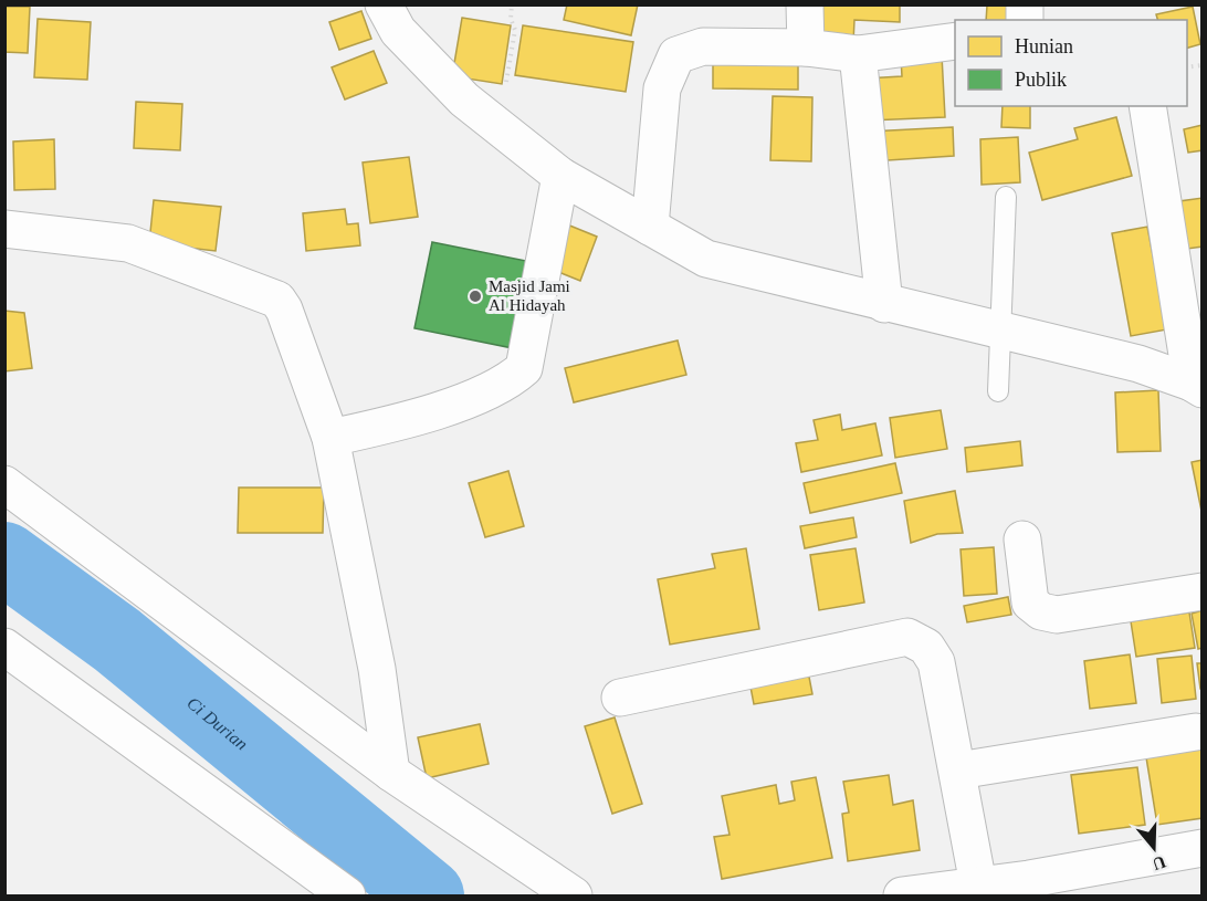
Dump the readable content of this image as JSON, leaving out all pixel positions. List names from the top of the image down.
{
  "water": ["Ci Durian"],
  "places": ["Masjid Jami Al Hidayah"],
  "legend": ["Hunian", "Publik"],
  "north": "bottom"
}
